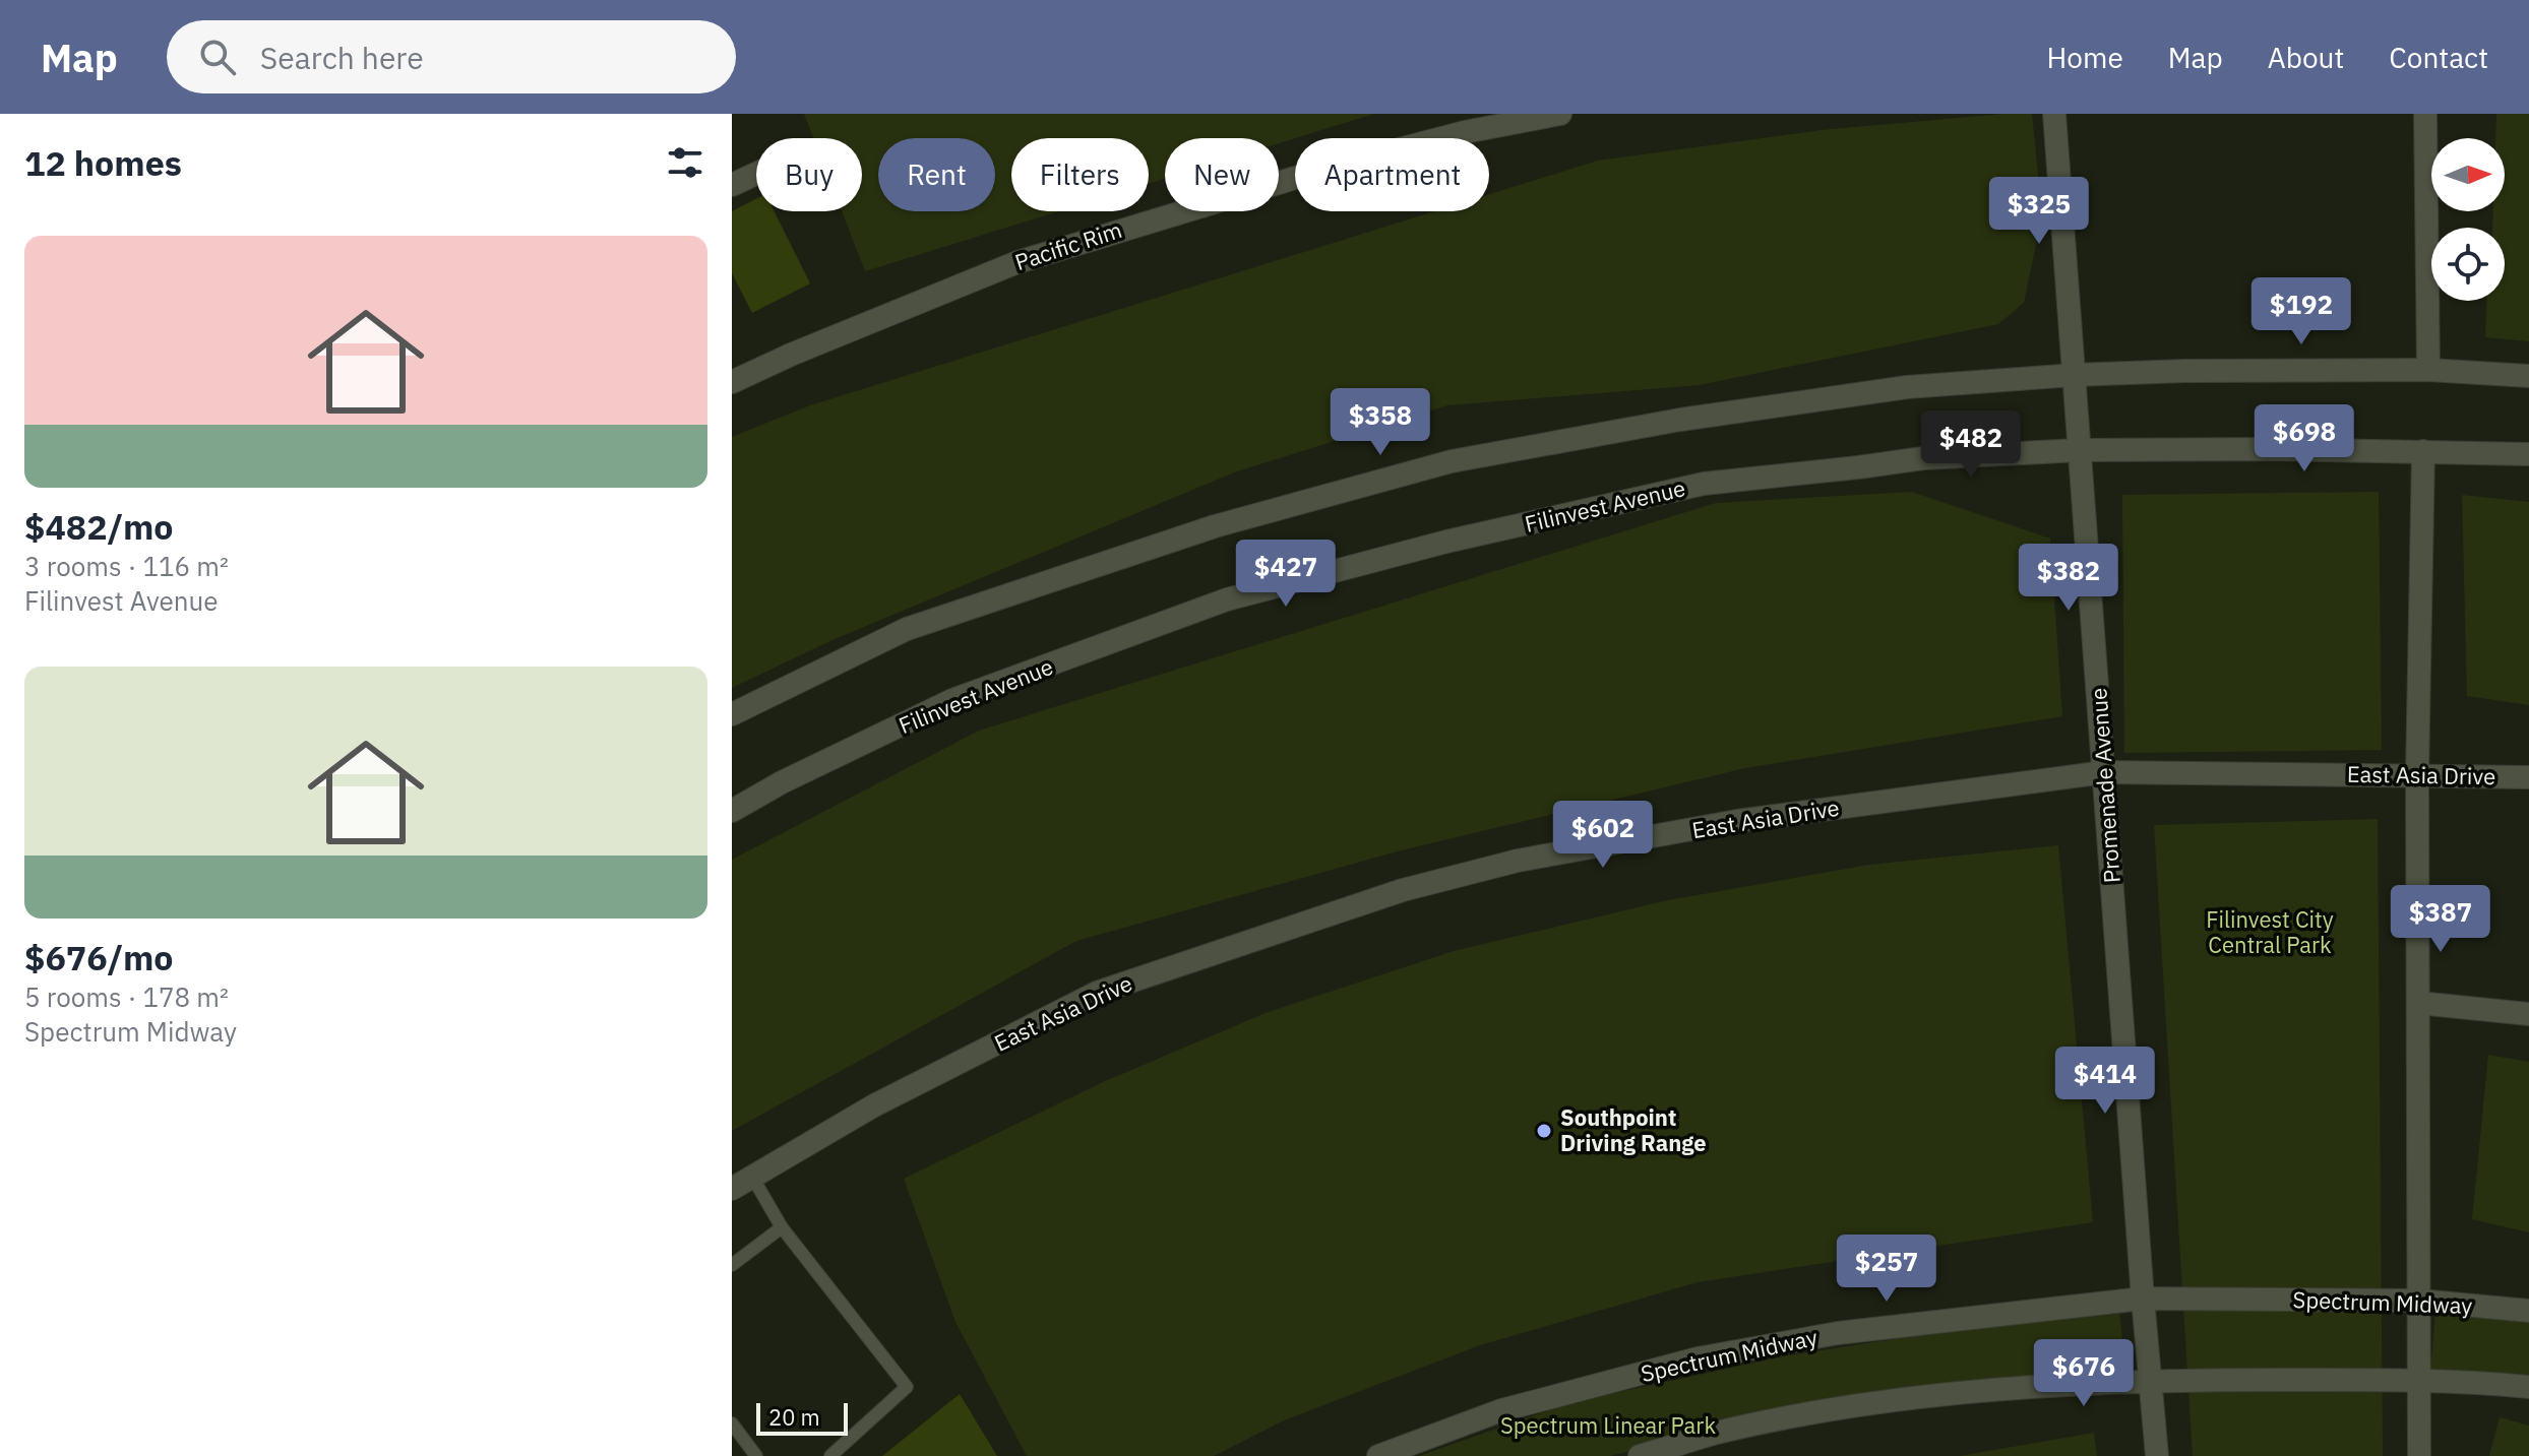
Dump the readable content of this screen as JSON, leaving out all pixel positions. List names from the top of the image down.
{
  "streets": {
    "street": [
      "Pacific Rim",
      "Filinvest Avenue",
      "East Asia Drive",
      "Promenade Avenue",
      "Spectrum Midway"
    ]
  },
  "crossings": [
    ["Filinvest Avenue", "Promenade Avenue"],
    ["East Asia Drive", "Promenade Avenue"],
    ["Promenade Avenue", "Spectrum Midway"]
  ],
  "parks": ["Filinvest City Central Park", "Spectrum Linear Park"],
  "places": ["Southpoint Driving Range"],
  "scale_bar": "20 m",
  "north": "right",
  "page": {
    "header": "Map",
    "search": "Search here",
    "nav": [
      "Home",
      "Map",
      "About",
      "Contact"
    ],
    "heading": "12 homes",
    "chip": [
      "Buy",
      "Rent",
      "Filters",
      "New",
      "Apartment"
    ],
    "price": [
      "$325",
      "$192",
      "$358",
      "$698",
      "$482",
      "$427",
      "$382",
      "$602",
      "$387",
      "$414",
      "$257",
      "$676"
    ],
    "list": [
      {
        "name": "$482/mo",
        "note": "3 rooms · 116 m² · Filinvest Avenue"
      },
      {
        "name": "$676/mo",
        "note": "5 rooms · 178 m² · Spectrum Midway"
      }
    ],
    "scale": "20 m"
  }
}
